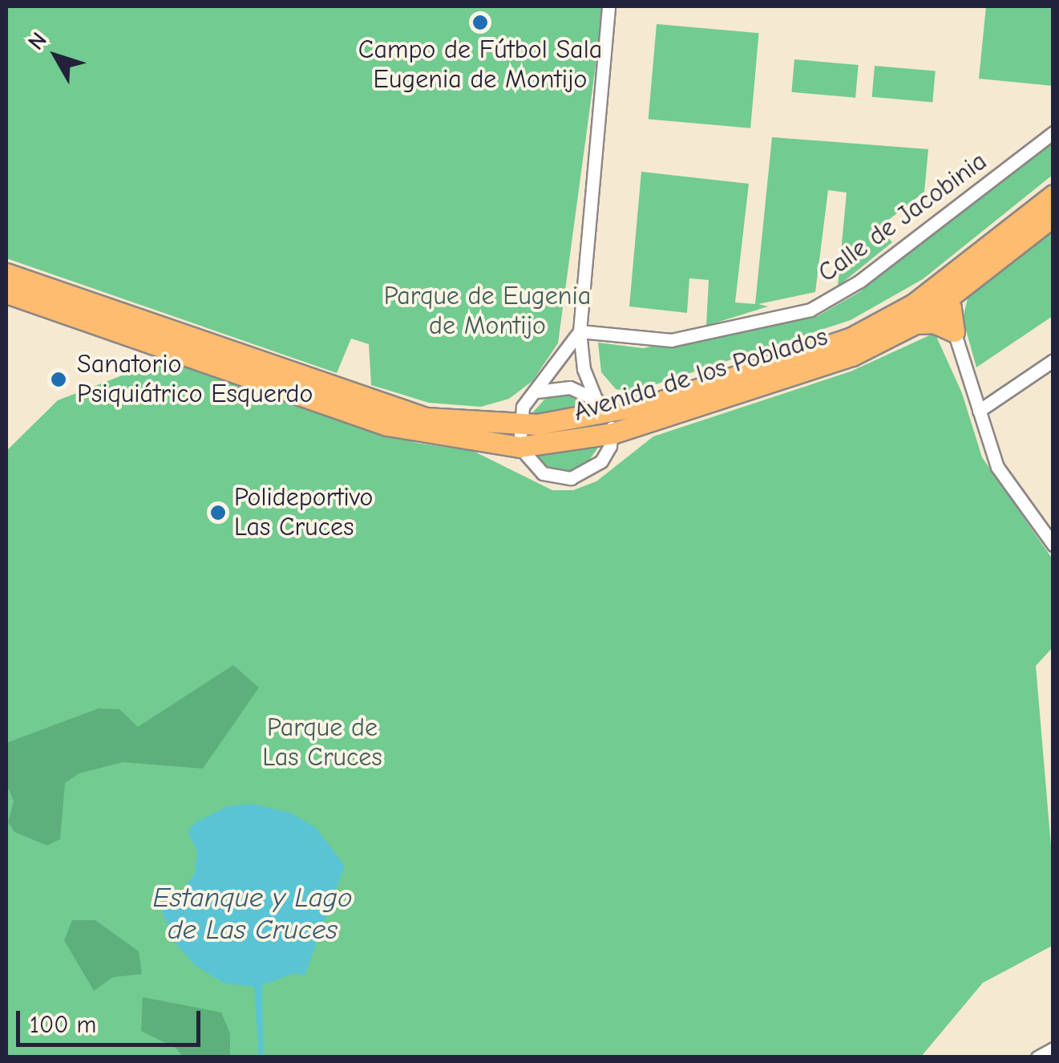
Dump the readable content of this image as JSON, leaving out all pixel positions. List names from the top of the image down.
{
  "streets": {
    "main road": ["Avenida de los Poblados"],
    "street": ["Calle de Jacobinia"]
  },
  "water": ["Estanque y Lago de Las Cruces"],
  "parks": ["Parque de Eugenia de Montijo", "Parque de Las Cruces"],
  "places": ["Campo de Fútbol Sala Eugenia de Montijo", "Sanatorio Psiquiátrico Esquerdo", "Polideportivo Las Cruces"],
  "scale_bar": "100 m",
  "north": "top left"
}
